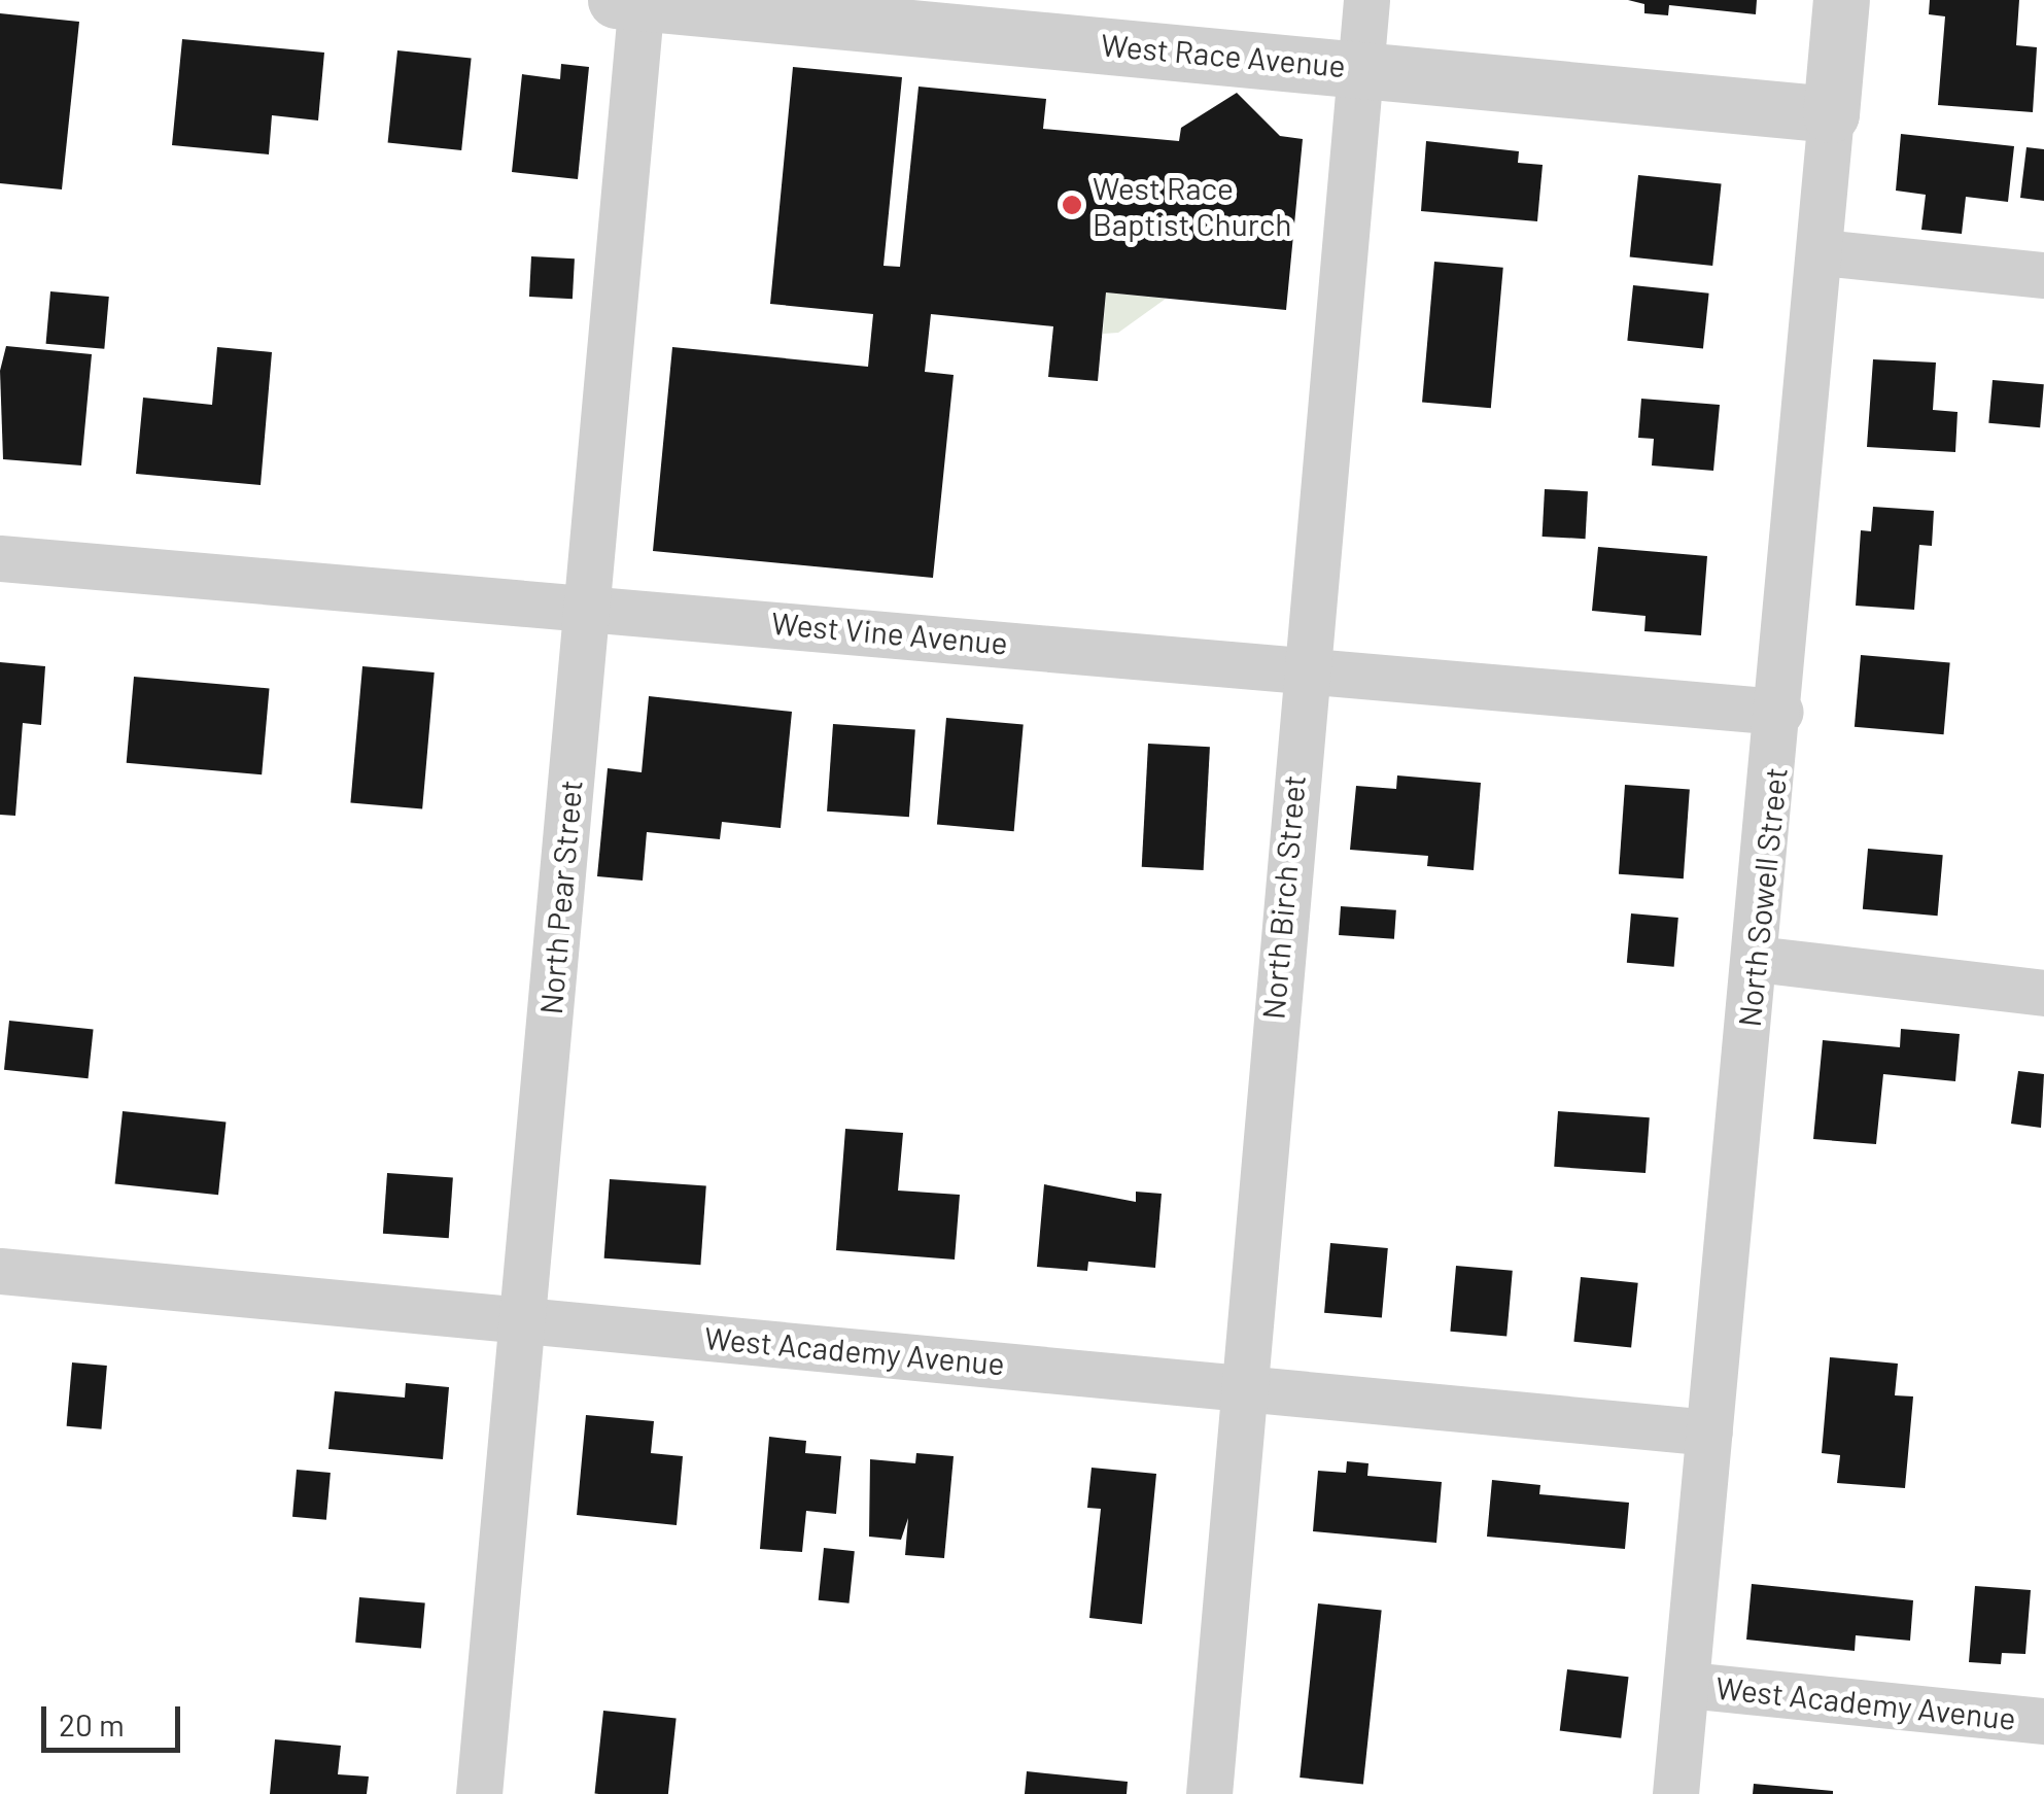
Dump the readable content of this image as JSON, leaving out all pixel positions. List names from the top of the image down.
{
  "streets": {
    "street": [
      "West Race Avenue",
      "West Vine Avenue",
      "North Pear Street",
      "North Birch Street",
      "North Sowell Street",
      "West Academy Avenue"
    ]
  },
  "crossings": [
    ["West Race Avenue", "North Pear Street"],
    ["West Race Avenue", "North Birch Street"],
    ["West Race Avenue", "North Sowell Street"],
    ["West Vine Avenue", "North Pear Street"],
    ["West Vine Avenue", "North Birch Street"],
    ["West Vine Avenue", "North Sowell Street"],
    ["North Pear Street", "West Academy Avenue"],
    ["North Birch Street", "West Academy Avenue"],
    ["North Sowell Street", "West Academy Avenue"]
  ],
  "places": ["West Race Baptist Church"],
  "scale_bar": "20 m"
}
